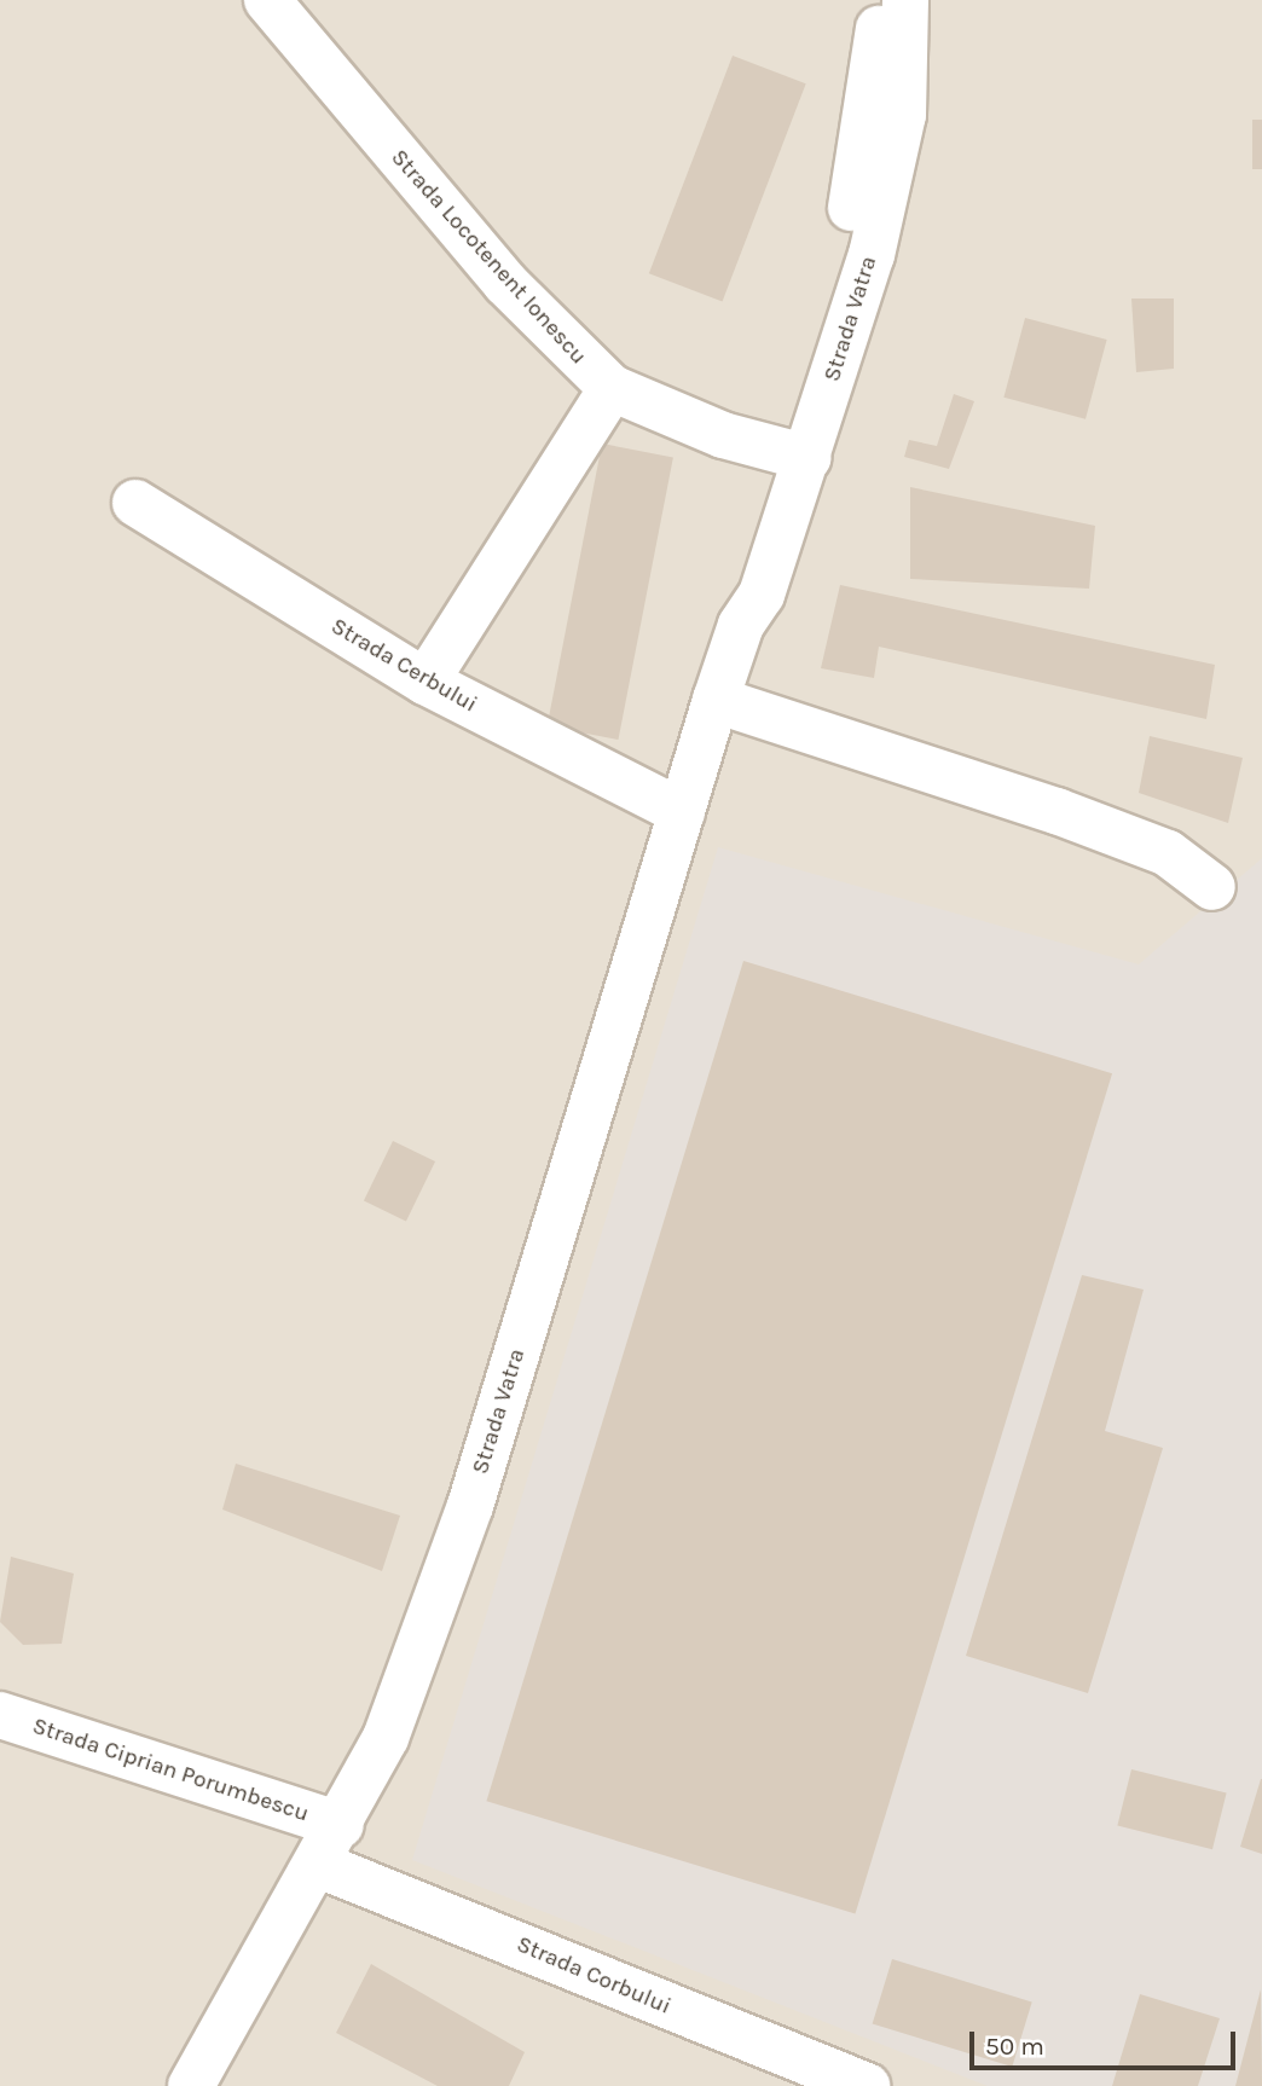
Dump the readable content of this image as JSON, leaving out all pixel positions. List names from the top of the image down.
{
  "streets": {
    "street": [
      "Strada Locotenent Ionescu",
      "Strada Vatra",
      "Strada Cerbului",
      "Strada Ciprian Porumbescu",
      "Strada Corbului"
    ]
  },
  "crossings": [
    ["Strada Locotenent Ionescu", "Strada Vatra"],
    ["Strada Vatra", "Strada Cerbului"],
    ["Strada Vatra", "Strada Ciprian Porumbescu"],
    ["Strada Vatra", "Strada Corbului"],
    ["Strada Ciprian Porumbescu", "Strada Corbului"]
  ],
  "scale_bar": "50 m"
}
